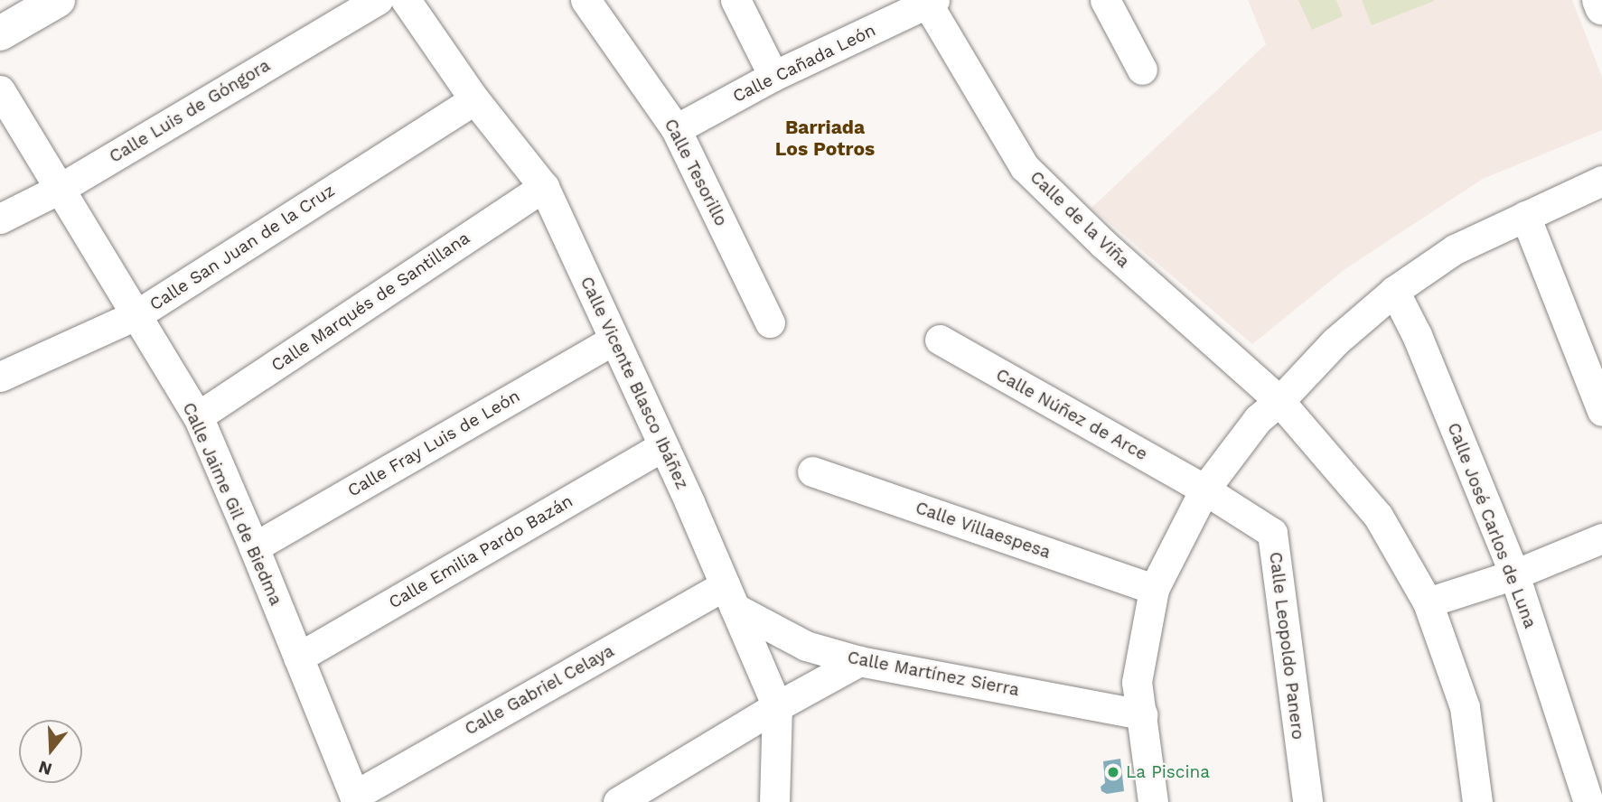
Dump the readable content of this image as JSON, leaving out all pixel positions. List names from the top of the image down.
{
  "streets": {
    "street": [
      "Calle Cañada León",
      "Calle Luis de Góngora",
      "Calle Tesorillo",
      "Calle de la Viña",
      "Calle San Juan de la Cruz",
      "Calle Marqués de Santillana",
      "Calle Vicente Blasco Ibáñez",
      "Calle Núñez de Arce",
      "Calle Fray Luis de León",
      "Calle Jaime Gil de Biedma",
      "Calle José Carlos de Luna",
      "Calle Villaespesa",
      "Calle Emilia Pardo Bazán",
      "Calle Leopoldo Panero",
      "Calle Martínez Sierra",
      "Calle Gabriel Celaya"
    ]
  },
  "crossings": [
    ["Calle Cañada León", "Calle Tesorillo"],
    ["Calle Cañada León", "Calle de la Viña"],
    ["Calle Luis de Góngora", "Calle Jaime Gil de Biedma"],
    ["Calle San Juan de la Cruz", "Calle Vicente Blasco Ibáñez"],
    ["Calle San Juan de la Cruz", "Calle Jaime Gil de Biedma"],
    ["Calle Marqués de Santillana", "Calle Vicente Blasco Ibáñez"],
    ["Calle Marqués de Santillana", "Calle Jaime Gil de Biedma"],
    ["Calle Vicente Blasco Ibáñez", "Calle Fray Luis de León"],
    ["Calle Vicente Blasco Ibáñez", "Calle Emilia Pardo Bazán"],
    ["Calle Vicente Blasco Ibáñez", "Calle Martínez Sierra"],
    ["Calle Vicente Blasco Ibáñez", "Calle Gabriel Celaya"],
    ["Calle Núñez de Arce", "Calle Leopoldo Panero"],
    ["Calle Fray Luis de León", "Calle Jaime Gil de Biedma"],
    ["Calle Jaime Gil de Biedma", "Calle Emilia Pardo Bazán"],
    ["Calle Jaime Gil de Biedma", "Calle Gabriel Celaya"],
    ["Calle Martínez Sierra", "Calle Gabriel Celaya"]
  ],
  "districts": ["Barriada Los Potros"],
  "places": ["La Piscina"],
  "north": "bottom"
}
